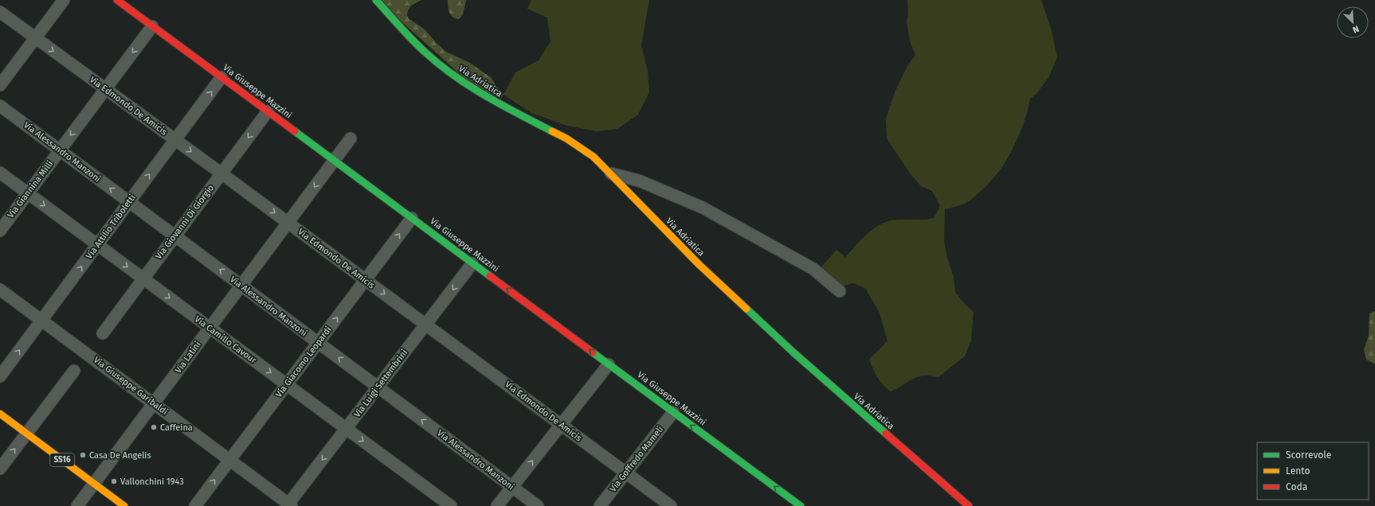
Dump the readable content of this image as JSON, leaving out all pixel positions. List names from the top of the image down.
{
  "streets": {
    "main road": ["Via Adriatica", "Via Giuseppe Mazzini", "SS16"],
    "street": [
      "Via Edmondo De Amicis",
      "Via Alessandro Manzoni",
      "Via Giannina Milli",
      "Via Giovanni Di Giorgio",
      "Via Attilio Triboletti",
      "Via Camillo Cavour",
      "Via Latini",
      "Via Giacomo Leopardi",
      "Via Luigi Settembrini",
      "Via Giuseppe Garibaldi",
      "Via Goffredo Mameli"
    ]
  },
  "crossings": [
    ["Via Giuseppe Mazzini", "Via Giannina Milli"],
    ["Via Giuseppe Mazzini", "Via Giovanni Di Giorgio"],
    ["Via Giuseppe Mazzini", "Via Attilio Triboletti"],
    ["Via Giuseppe Mazzini", "Via Latini"],
    ["Via Giuseppe Mazzini", "Via Giacomo Leopardi"],
    ["Via Giuseppe Mazzini", "Via Luigi Settembrini"],
    ["Via Giuseppe Mazzini", "Via Goffredo Mameli"],
    ["Via Edmondo De Amicis", "Via Giannina Milli"],
    ["Via Edmondo De Amicis", "Via Giovanni Di Giorgio"],
    ["Via Edmondo De Amicis", "Via Attilio Triboletti"],
    ["Via Edmondo De Amicis", "Via Latini"],
    ["Via Edmondo De Amicis", "Via Giacomo Leopardi"],
    ["Via Edmondo De Amicis", "Via Luigi Settembrini"],
    ["Via Edmondo De Amicis", "Via Goffredo Mameli"],
    ["Via Alessandro Manzoni", "Via Giannina Milli"],
    ["Via Alessandro Manzoni", "Via Giovanni Di Giorgio"],
    ["Via Alessandro Manzoni", "Via Attilio Triboletti"],
    ["Via Alessandro Manzoni", "Via Latini"],
    ["Via Alessandro Manzoni", "Via Giacomo Leopardi"],
    ["Via Alessandro Manzoni", "Via Luigi Settembrini"],
    ["Via Giannina Milli", "Via Camillo Cavour"],
    ["Via Giovanni Di Giorgio", "Via Camillo Cavour"],
    ["Via Attilio Triboletti", "Via Camillo Cavour"],
    ["Via Attilio Triboletti", "Via Giuseppe Garibaldi"],
    ["Via Camillo Cavour", "Via Latini"],
    ["Via Camillo Cavour", "Via Giacomo Leopardi"],
    ["Via Camillo Cavour", "Via Luigi Settembrini"],
    ["Via Latini", "Via Giuseppe Garibaldi"],
    ["Via Latini", "SS16"],
    ["Via Giacomo Leopardi", "Via Giuseppe Garibaldi"],
    ["Via Luigi Settembrini", "Via Giuseppe Garibaldi"]
  ],
  "one_way": [
    "Via Giuseppe Mazzini",
    "Via Edmondo De Amicis",
    "Via Alessandro Manzoni",
    "Via Attilio Triboletti",
    "Via Camillo Cavour",
    "Via Giacomo Leopardi",
    "Via Luigi Settembrini"
  ],
  "places": ["Caffeina", "Casa De Angelis", "Vallonchini 1943"],
  "legend": ["Scorrevole", "Lento", "Coda"],
  "north": "bottom right"
}
